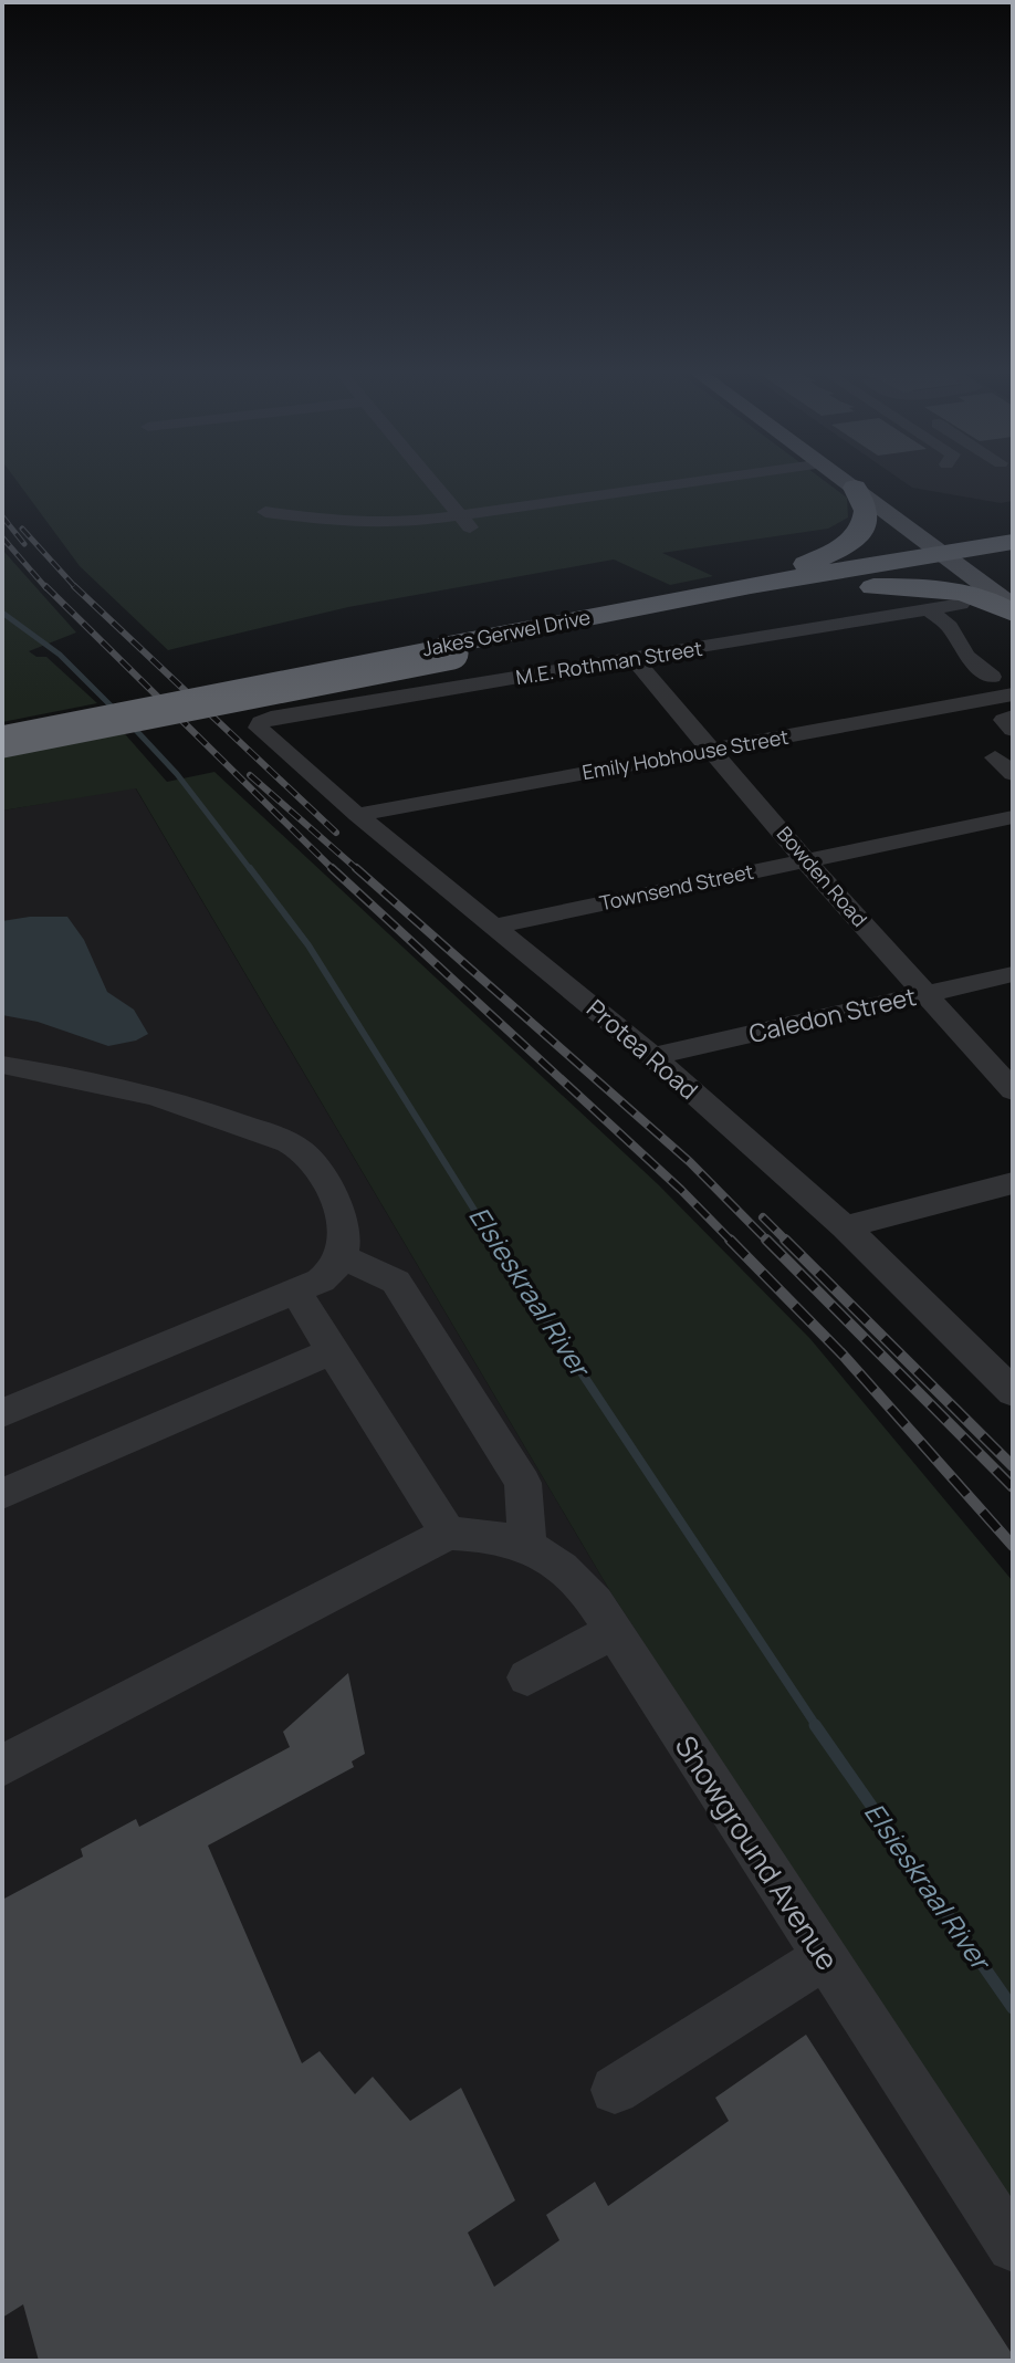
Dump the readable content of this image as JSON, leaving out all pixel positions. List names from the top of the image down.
{
  "streets": {
    "highway": ["Jakes Gerwel Drive"],
    "street": [
      "M.E. Rothman Street",
      "Emily Hobhouse Street",
      "Bowden Road",
      "Townsend Street",
      "Caledon Street",
      "Protea Road",
      "Showground Avenue"
    ]
  },
  "crossings": [
    ["M.E. Rothman Street", "Bowden Road"],
    ["M.E. Rothman Street", "Protea Road"],
    ["Emily Hobhouse Street", "Bowden Road"],
    ["Emily Hobhouse Street", "Protea Road"],
    ["Bowden Road", "Townsend Street"],
    ["Bowden Road", "Caledon Street"],
    ["Townsend Street", "Protea Road"],
    ["Caledon Street", "Protea Road"]
  ],
  "water": ["Elsieskraal River"]
}
